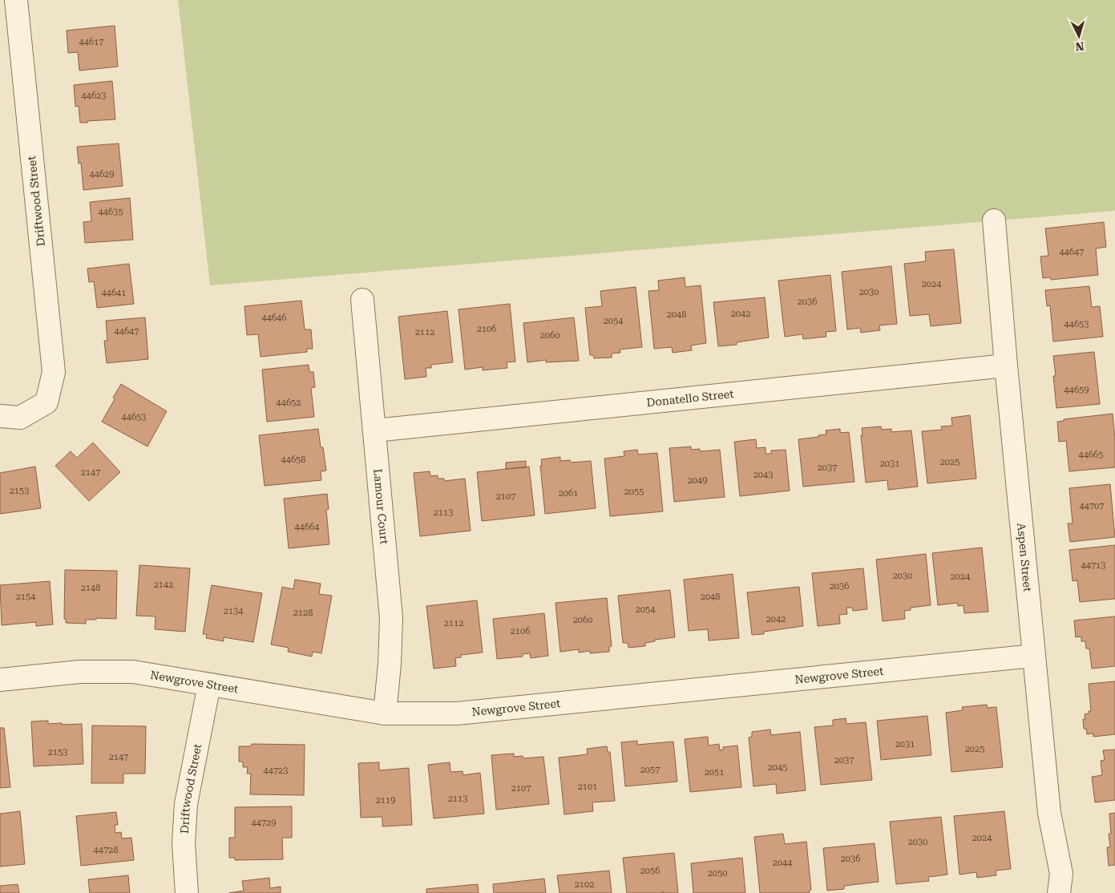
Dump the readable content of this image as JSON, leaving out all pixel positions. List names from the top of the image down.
{
  "streets": {
    "street": [
      "Driftwood Street",
      "Donatello Street",
      "Lamour Court",
      "Aspen Street",
      "Newgrove Street"
    ]
  },
  "crossings": [
    ["Driftwood Street", "Newgrove Street"],
    ["Donatello Street", "Lamour Court"],
    ["Donatello Street", "Aspen Street"],
    ["Lamour Court", "Newgrove Street"],
    ["Aspen Street", "Newgrove Street"]
  ],
  "house_numbers": [
    "44617",
    "44623",
    "44629",
    "44635",
    "44647",
    "2024",
    "2030",
    "44641",
    "2036",
    "2042",
    "2048",
    "44646",
    "2054",
    "44653",
    "2106",
    "44647",
    "2112",
    "2060",
    "44659",
    "44652",
    "44653",
    "44665",
    "44658",
    "2025",
    "2031",
    "2037",
    "2147",
    "2043",
    "2049",
    "2153",
    "2055",
    "2061",
    "2107",
    "44707",
    "2113",
    "44664",
    "44713",
    "2030",
    "2024",
    "2142",
    "2036",
    "2148",
    "2154",
    "2048",
    "2054",
    "2134",
    "2128",
    "2042",
    "2060",
    "2112",
    "2106",
    "2031",
    "2025",
    "2153",
    "2147",
    "2037",
    "2045",
    "2057",
    "44723",
    "2051",
    "2101",
    "2107",
    "2113",
    "2119",
    "44729",
    "2024",
    "2030",
    "44728",
    "2036",
    "2044",
    "2056",
    "2050",
    "2102"
  ],
  "north": "bottom"
}
